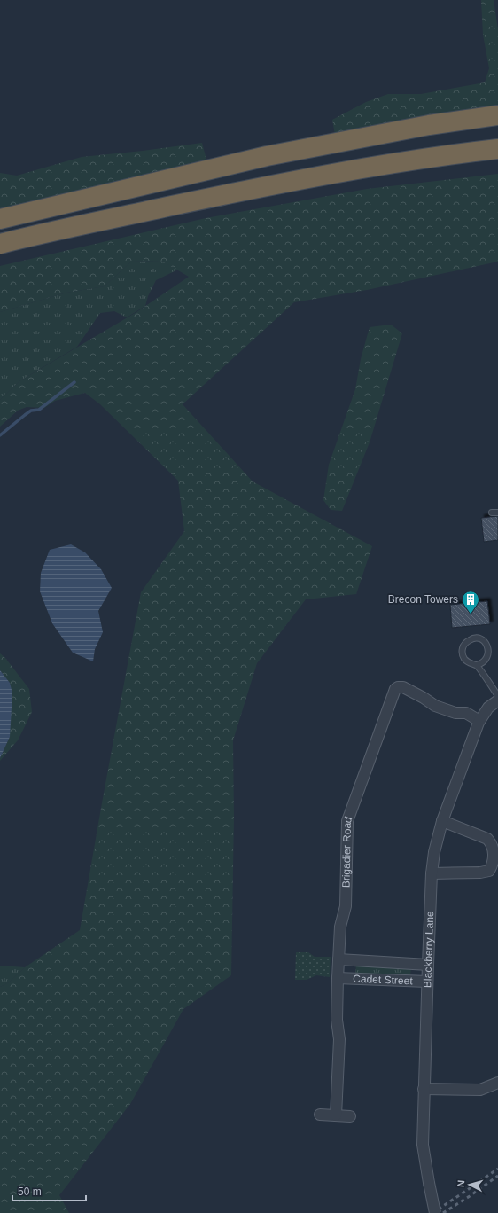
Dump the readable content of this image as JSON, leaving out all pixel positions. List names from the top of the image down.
{
  "streets": {
    "street": ["Brigadier Road", "Blackberry Lane", "Cadet Street"]
  },
  "crossings": [
    ["Brigadier Road", "Blackberry Lane"],
    ["Brigadier Road", "Cadet Street"],
    ["Blackberry Lane", "Cadet Street"]
  ],
  "places": {
    "building": ["Brecon Towers"]
  },
  "scale_bar": "50 m",
  "north": "left"
}
